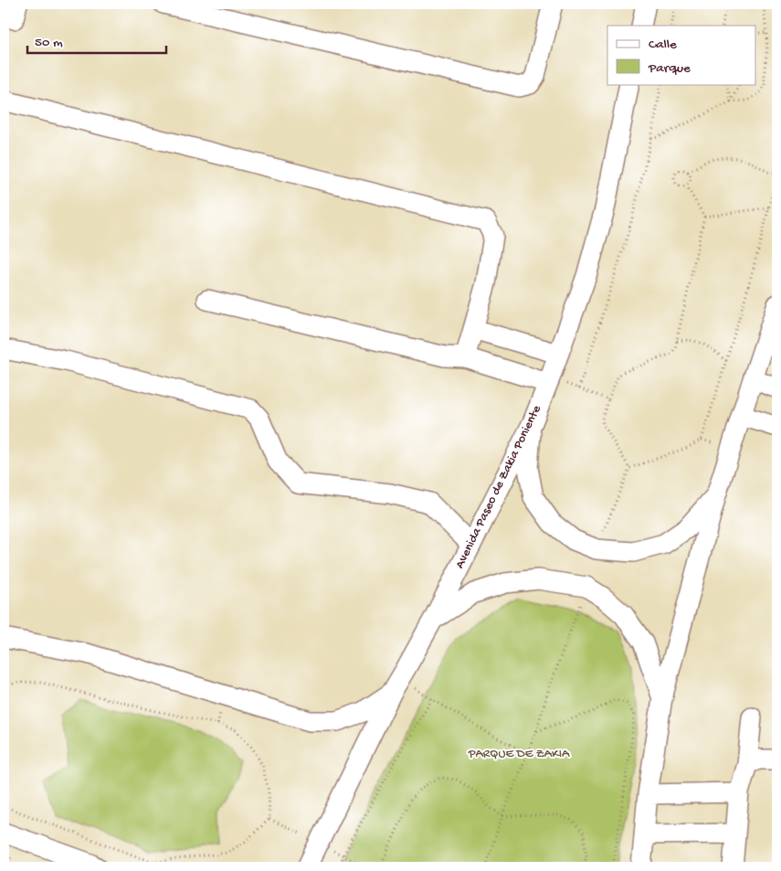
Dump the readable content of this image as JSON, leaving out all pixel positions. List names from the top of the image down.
{
  "streets": {
    "street": ["Avenida Paseo de Zakia Poniente"]
  },
  "parks": ["PARQUE DE ZAKIA"],
  "legend": ["Calle", "Parque"],
  "scale_bar": "50 m"
}
